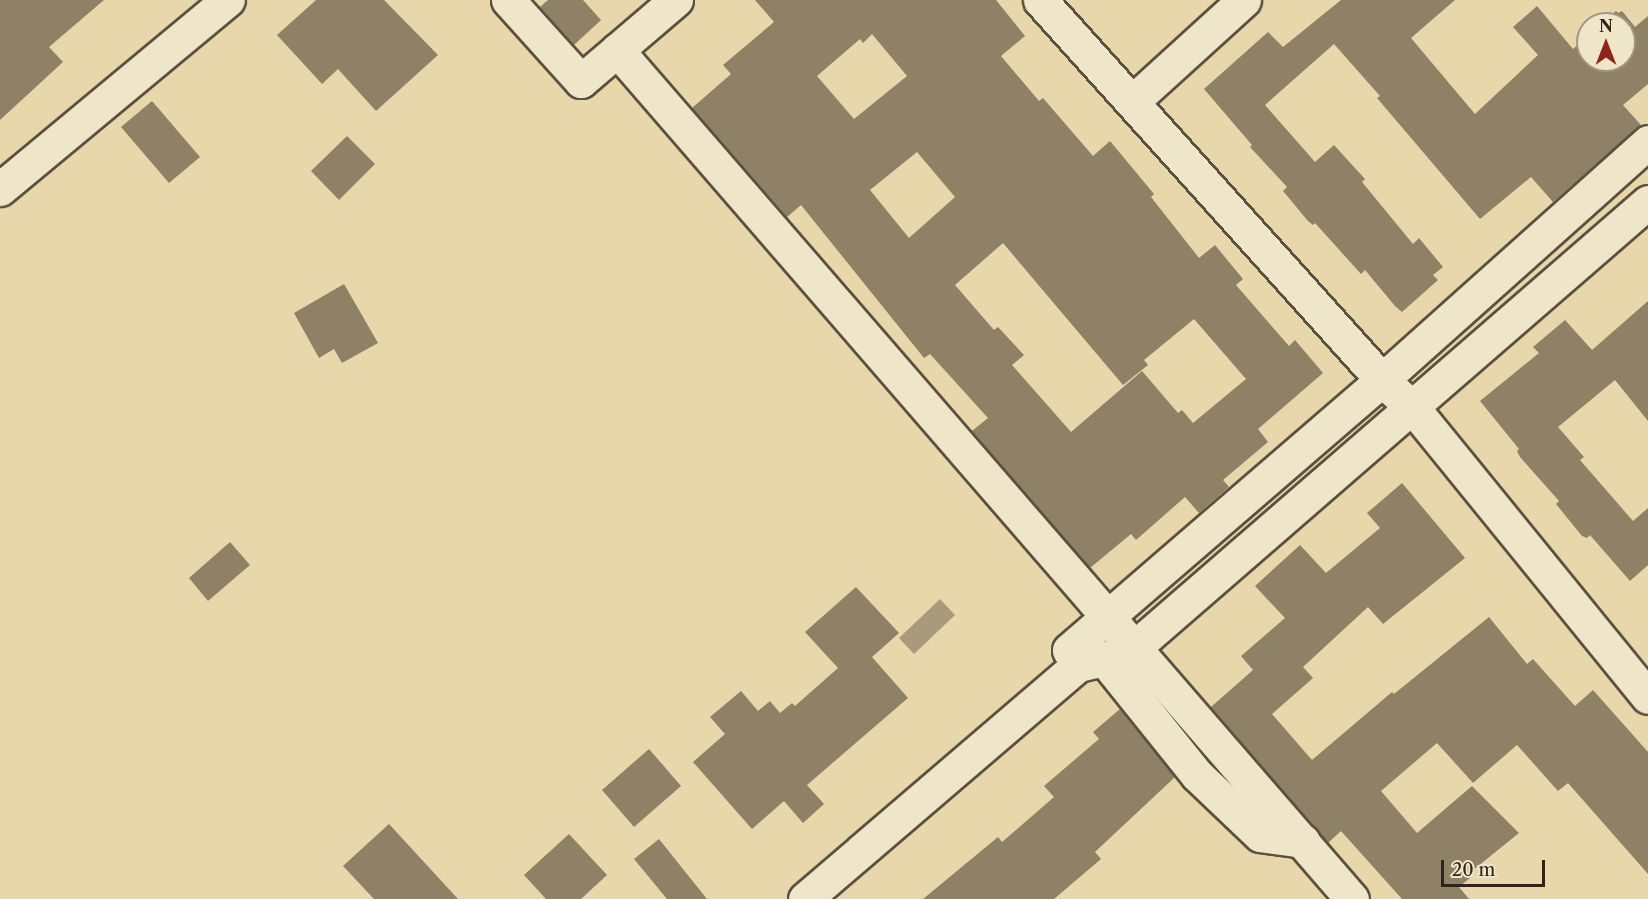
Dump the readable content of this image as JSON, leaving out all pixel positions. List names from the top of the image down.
{
  "scale_bar": "20 m",
  "north": "top"
}
